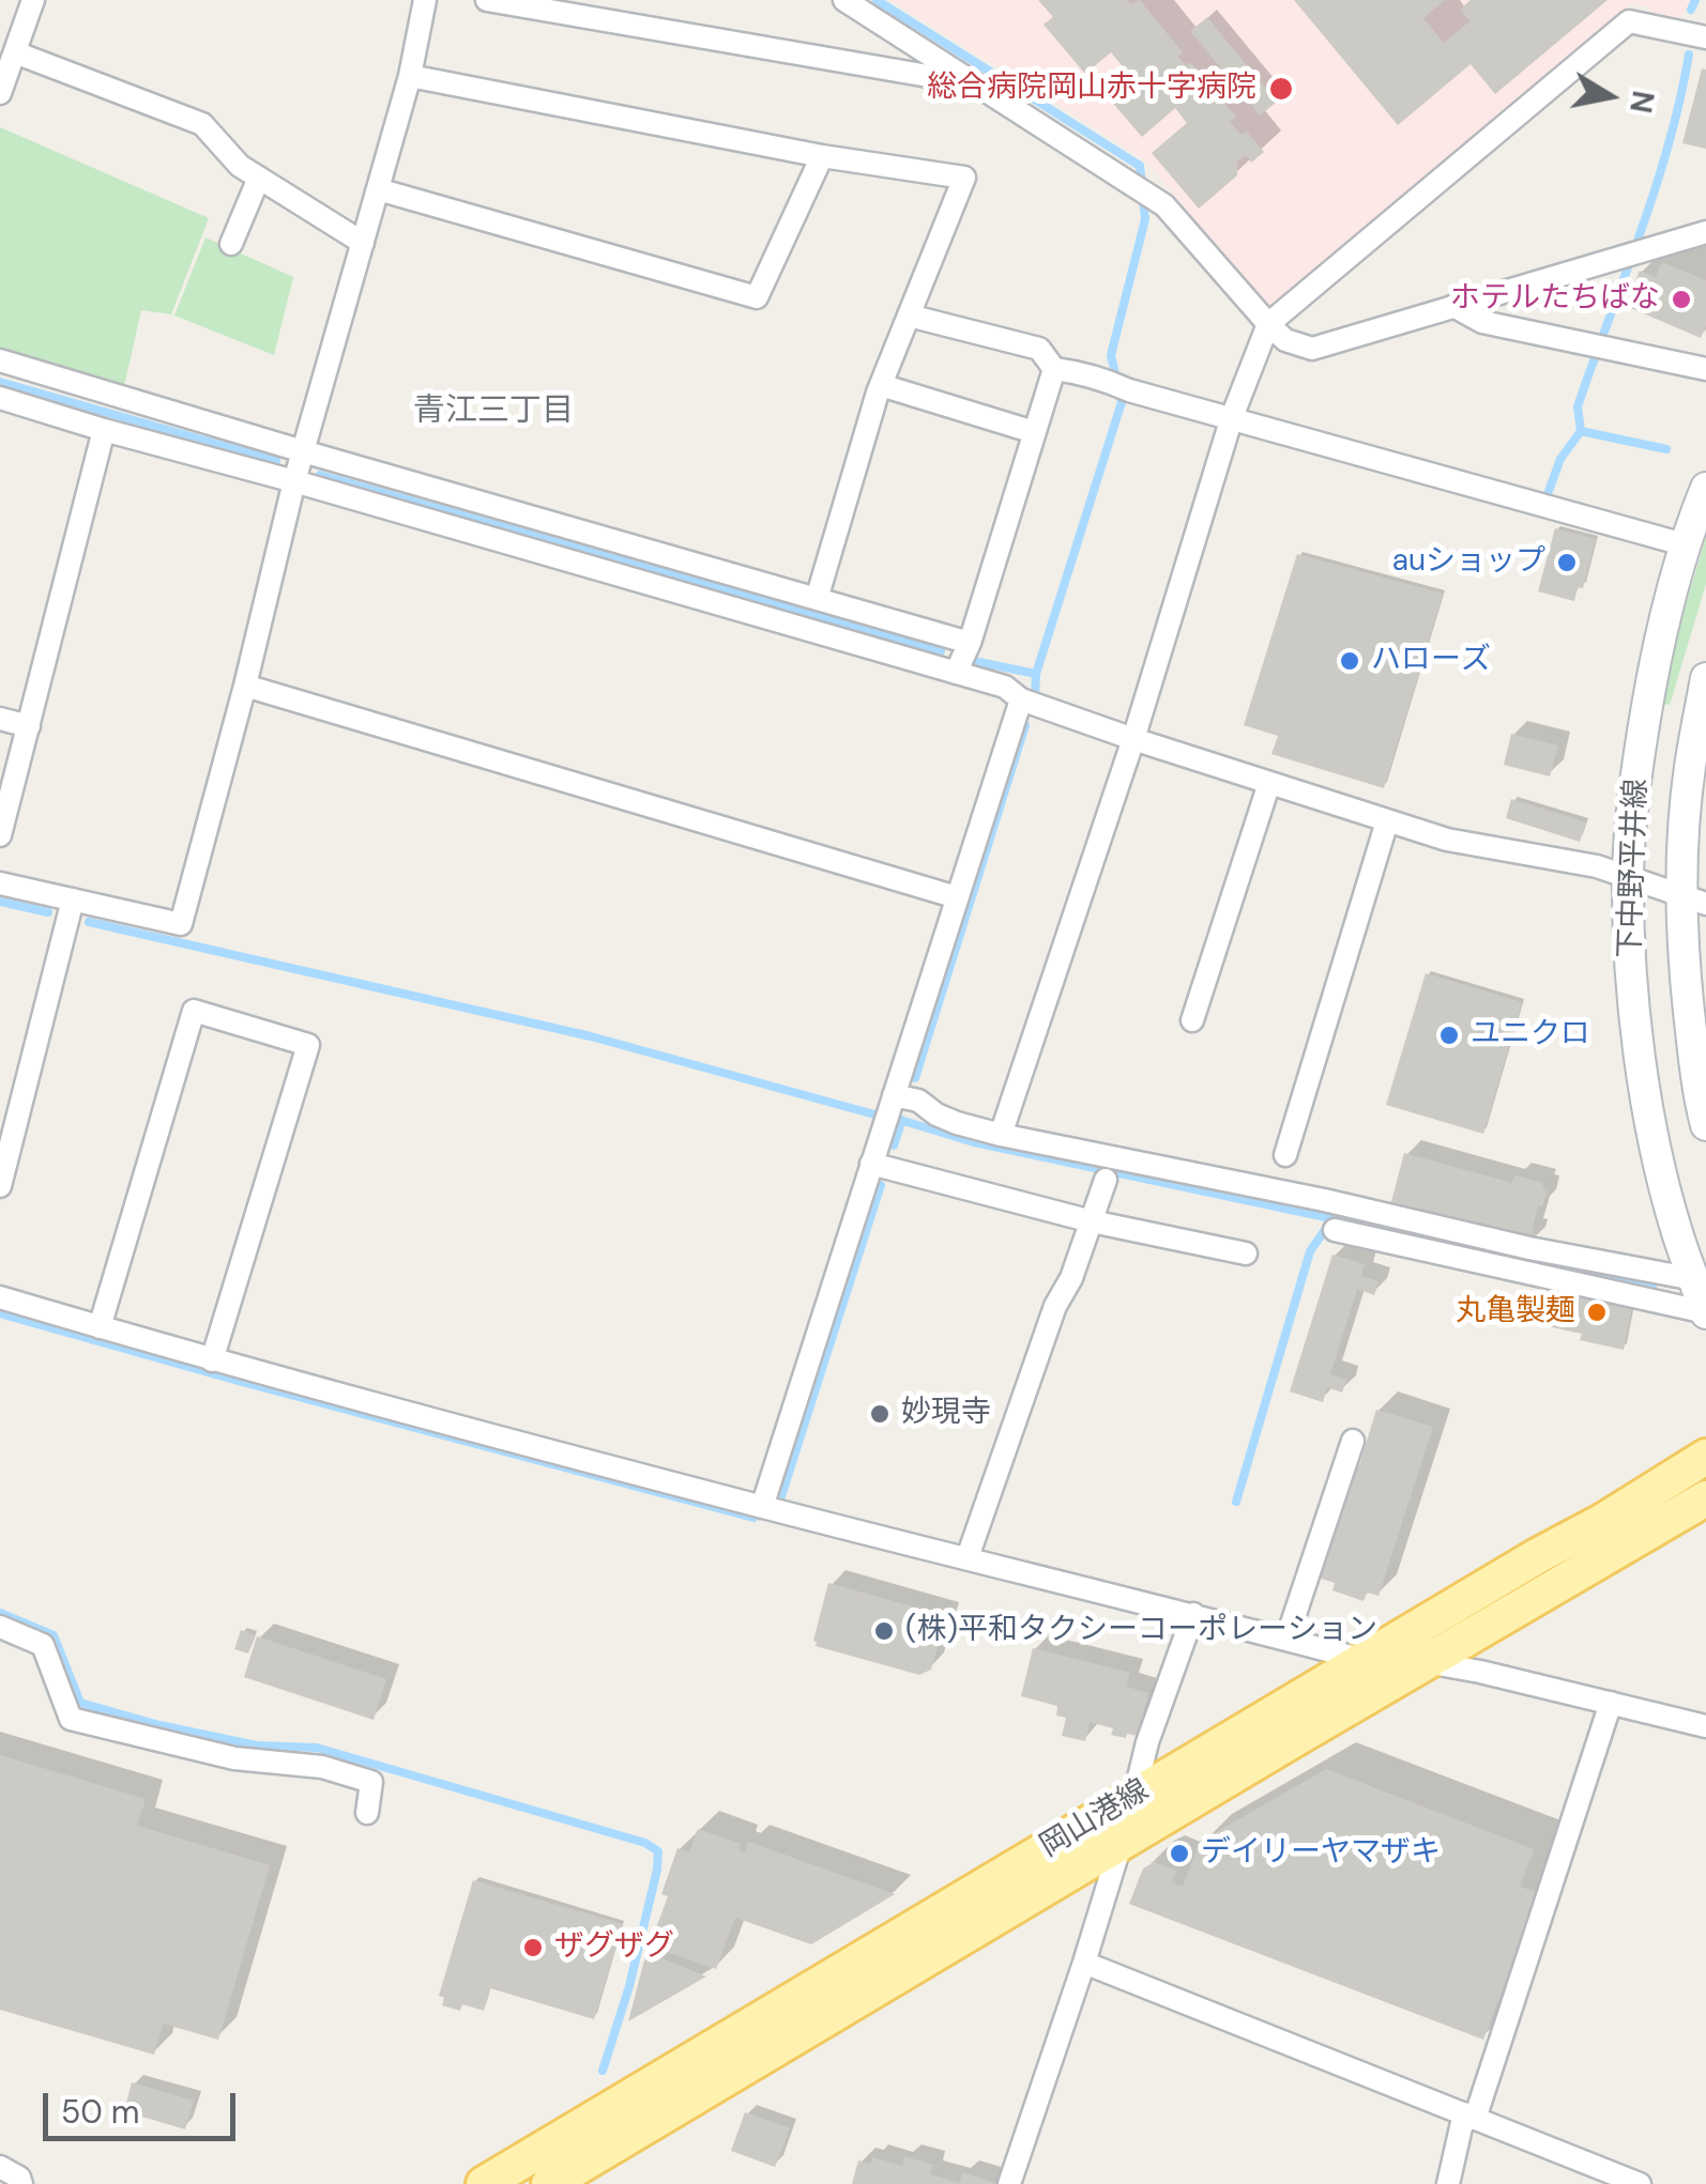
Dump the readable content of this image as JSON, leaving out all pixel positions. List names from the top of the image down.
{
  "streets": {
    "main road": ["岡山港線"],
    "street": ["下中野平井線"]
  },
  "districts": ["青江三丁目"],
  "places": [
    "総合病院岡山赤十字病院",
    "ホテルたちばな",
    "auショップ",
    "ハローズ",
    "ユニクロ",
    "丸亀製麺",
    "妙現寺",
    "(株)平和タクシーコーポレーション",
    "デイリーヤマザキ",
    "ザグザグ"
  ],
  "scale_bar": "50 m",
  "north": "right"
}
